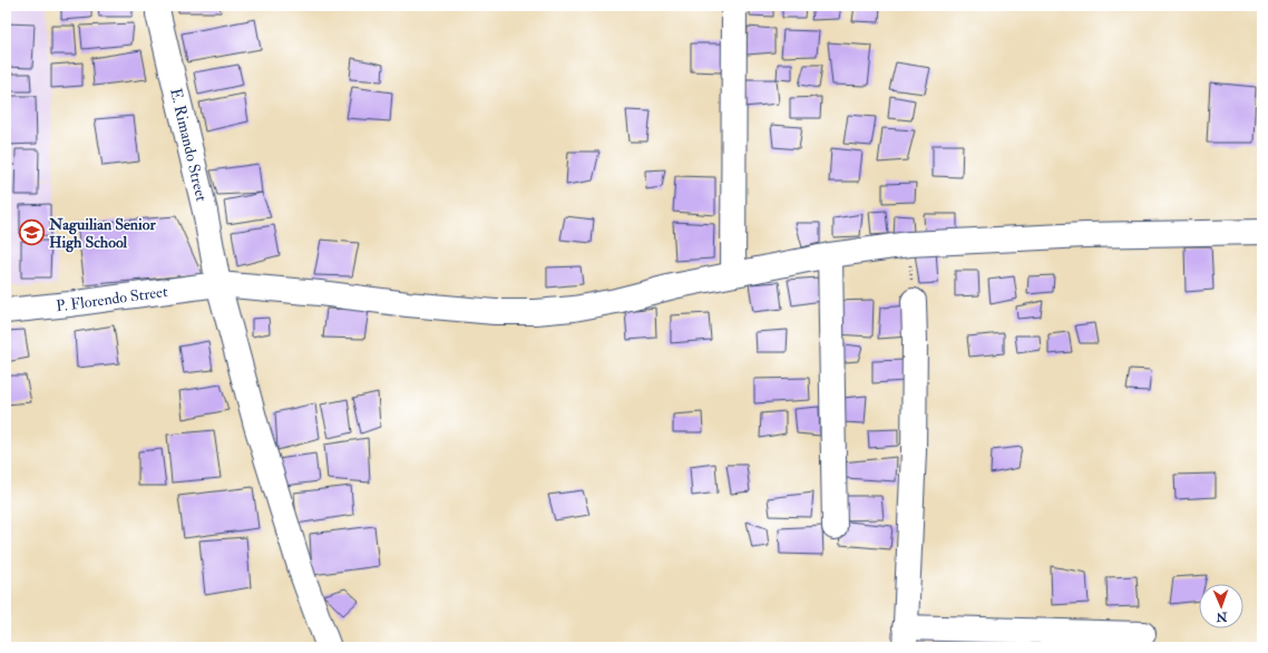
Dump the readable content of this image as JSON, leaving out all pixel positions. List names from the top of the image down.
{
  "streets": {
    "street": ["E. Rimando Street", "P. Florendo Street"]
  },
  "crossings": [
    ["E. Rimando Street", "P. Florendo Street"]
  ],
  "places": {
    "school or university": ["Naguilian Senior High School"]
  },
  "north": "bottom"
}
